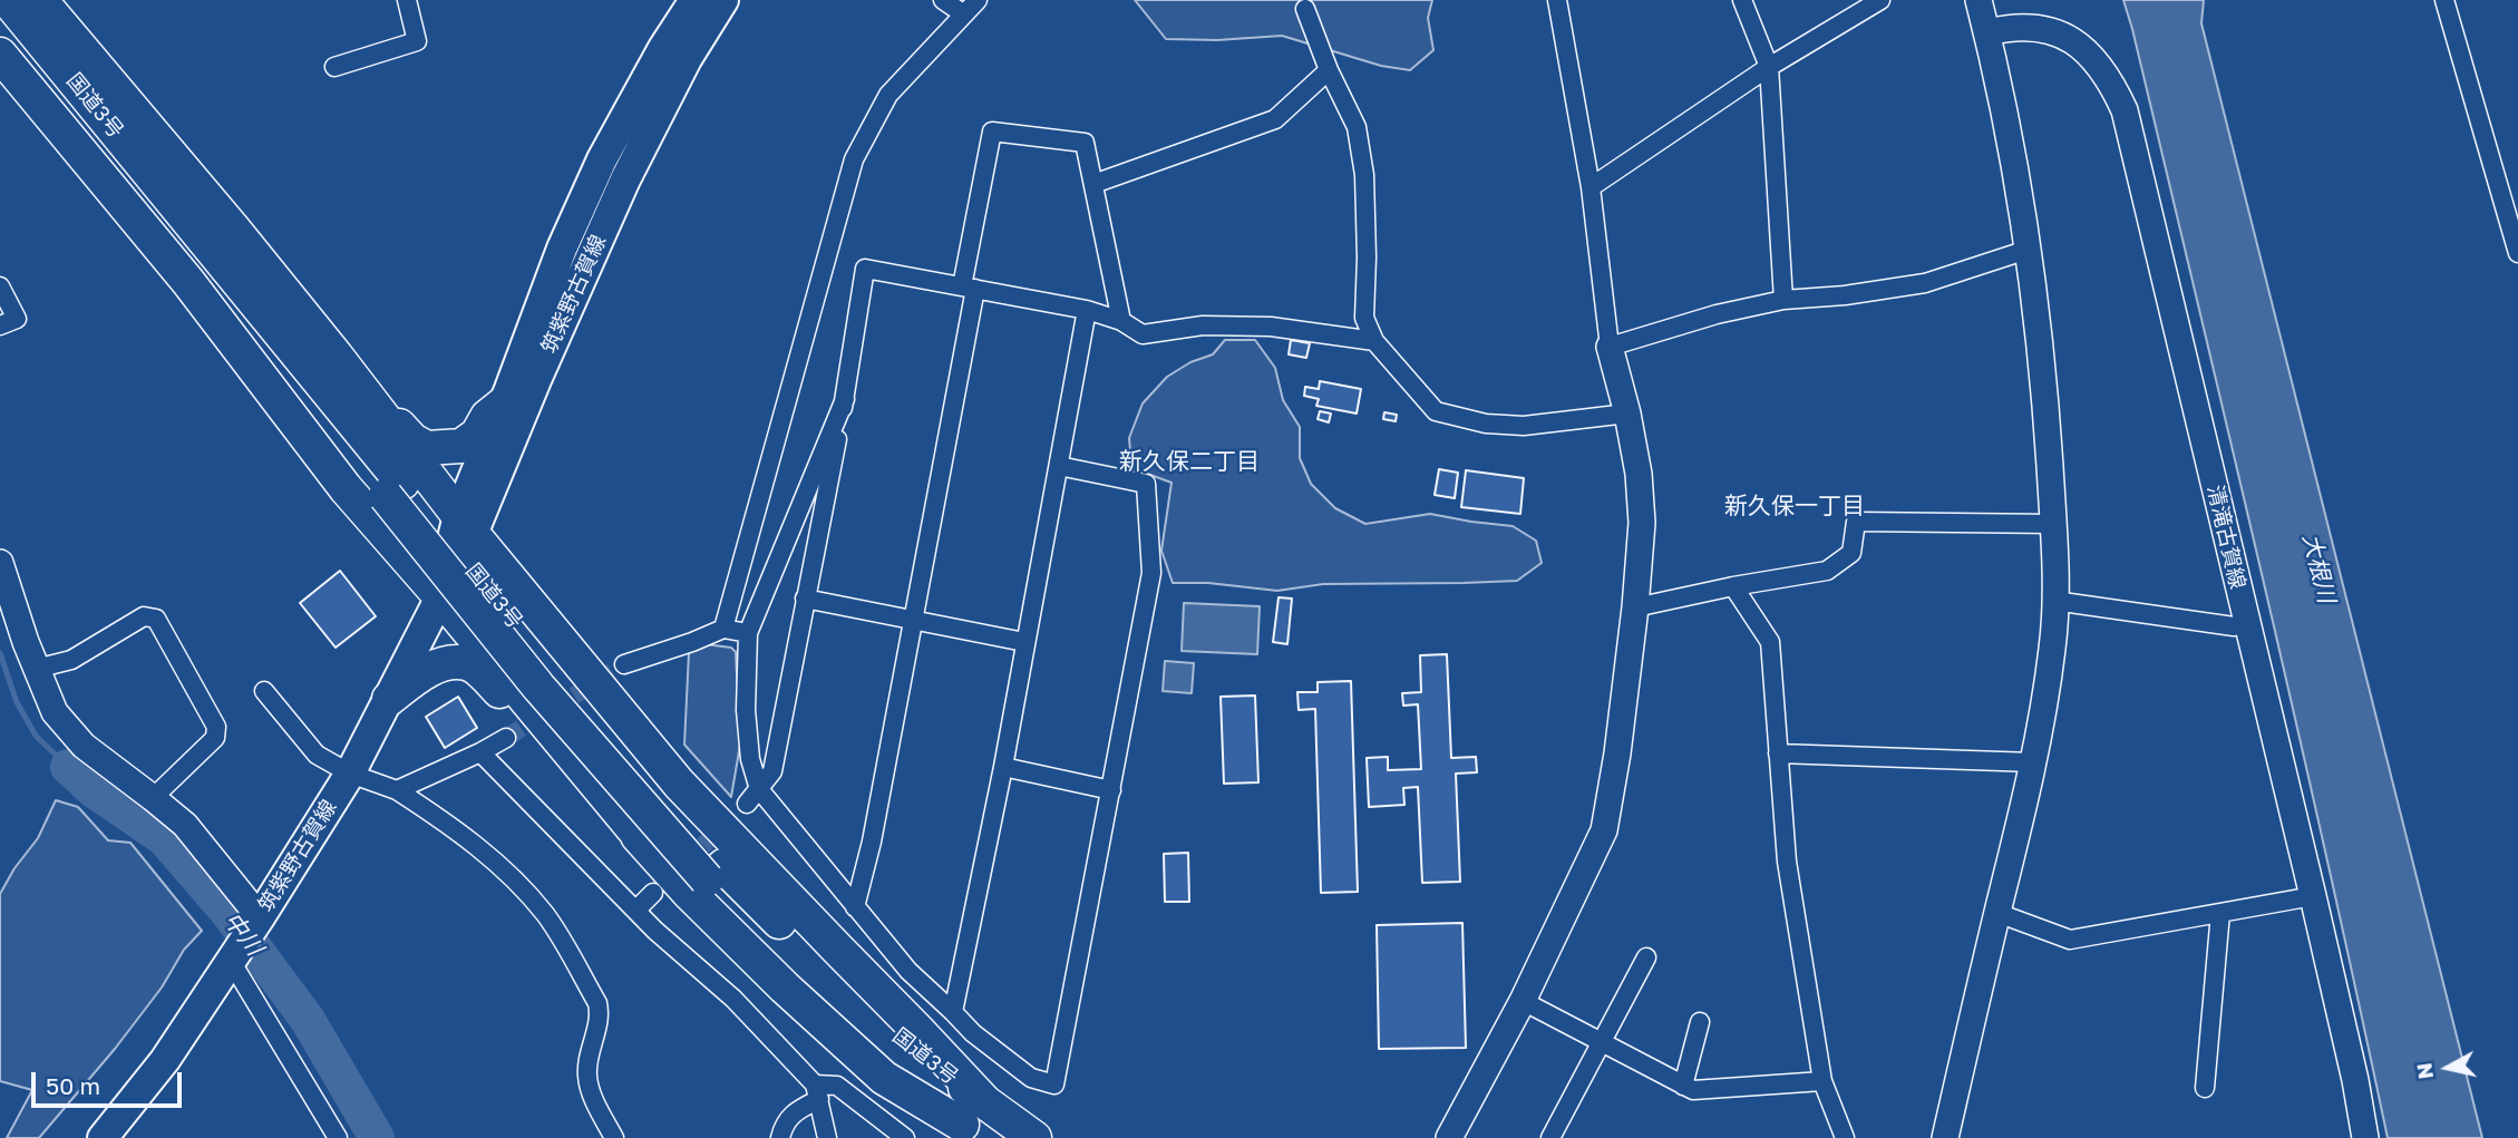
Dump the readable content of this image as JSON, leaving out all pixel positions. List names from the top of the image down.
{
  "streets": {
    "highway": ["国道3号"],
    "main road": ["筑紫野古賀線", "清滝古賀線"]
  },
  "districts": ["新久保二丁目", "新久保一丁目"],
  "water": ["大根川", "中川"],
  "scale_bar": "50 m",
  "north": "left"
}
